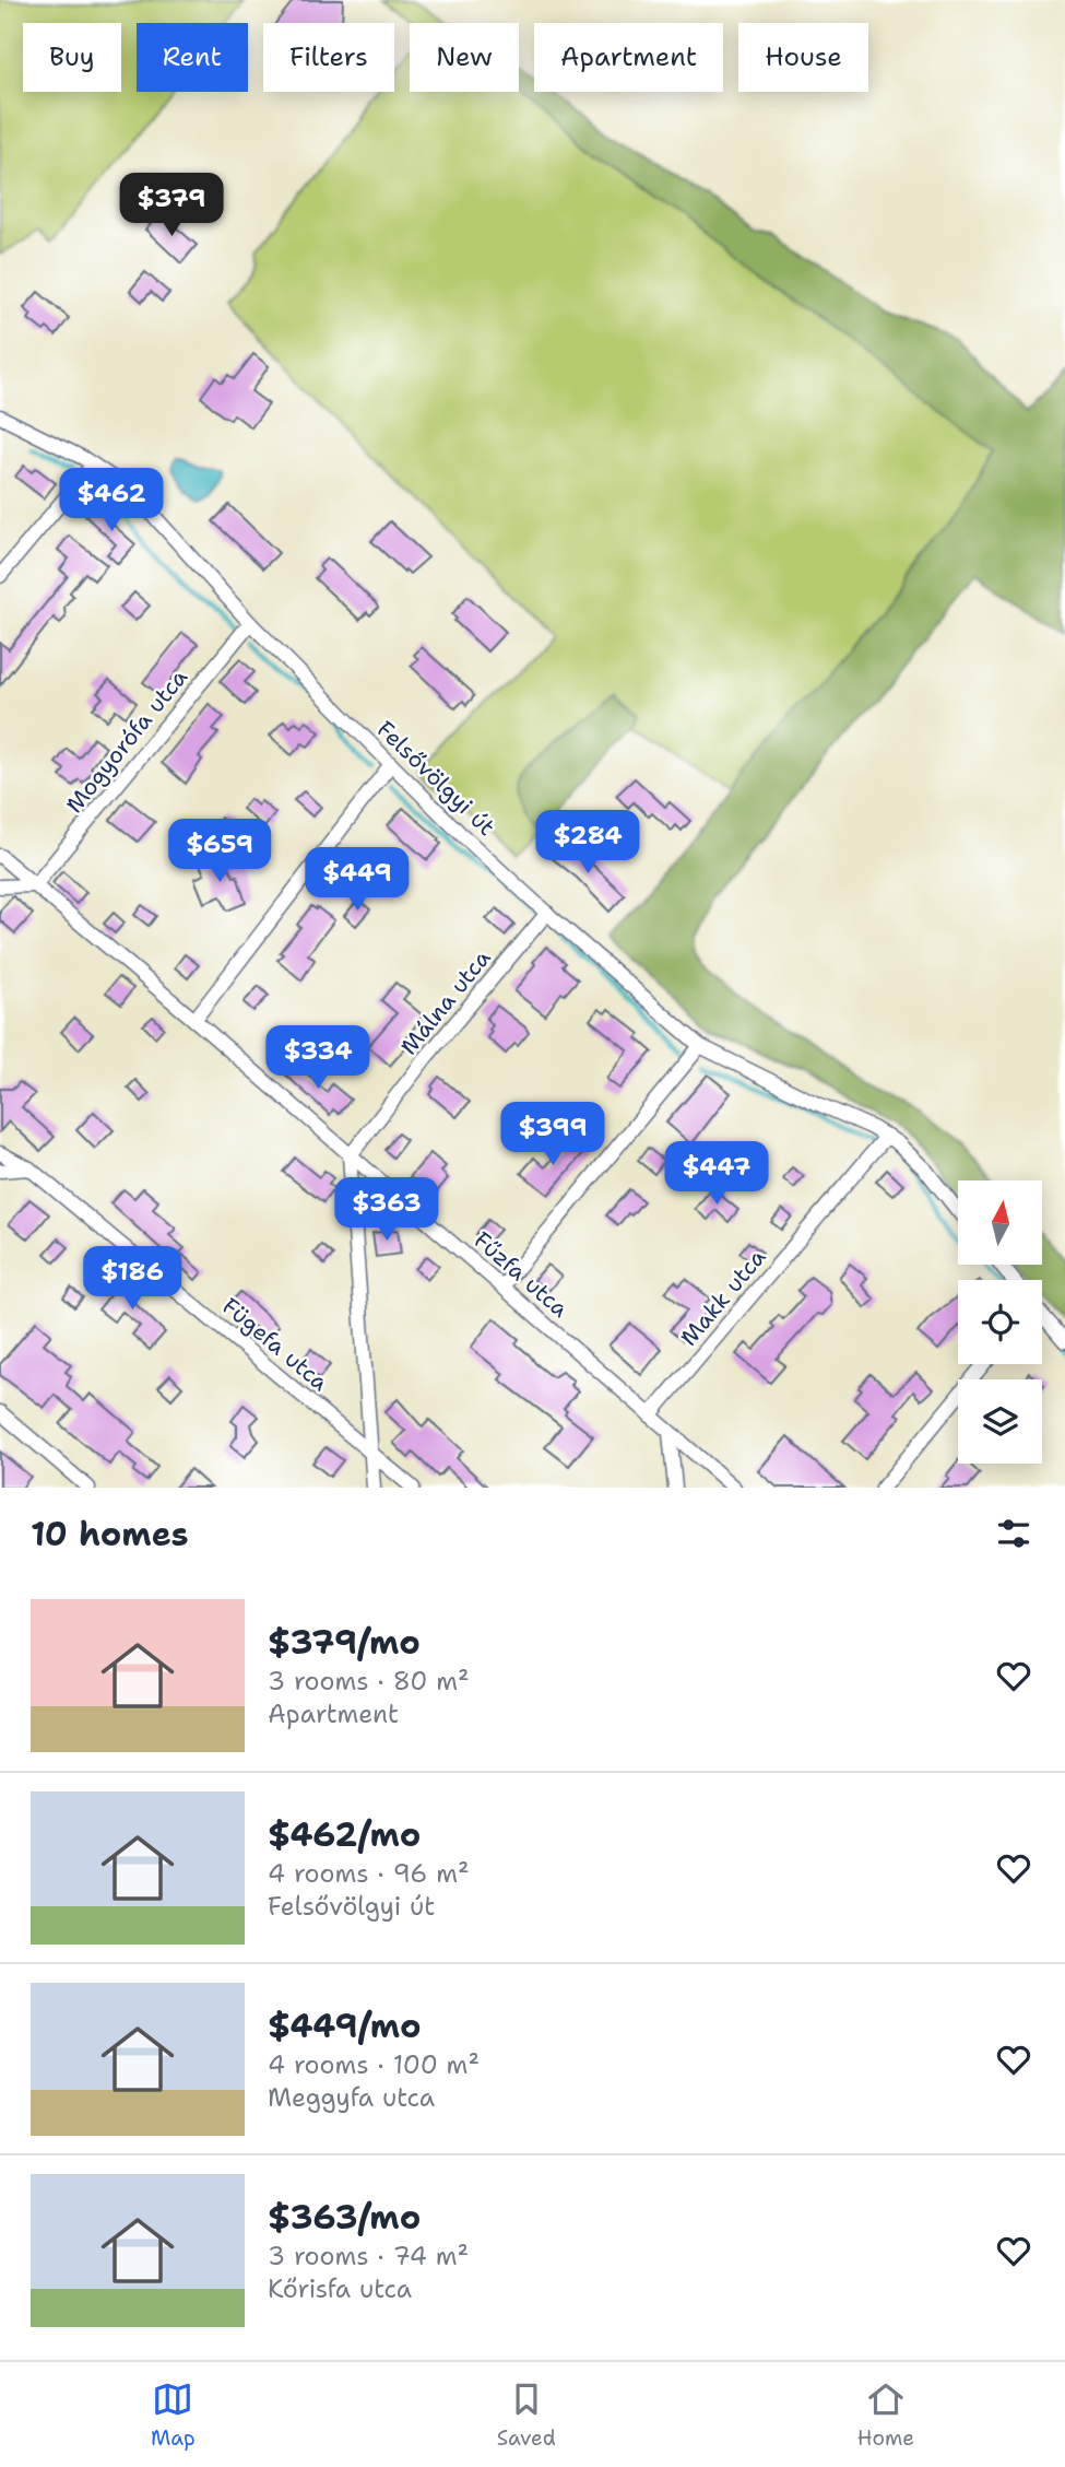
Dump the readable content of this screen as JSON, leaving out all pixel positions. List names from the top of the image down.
{
  "streets": {
    "street": [
      "Mogyorófa utca",
      "Felsővölgyi út",
      "Málna utca",
      "Fűzfa utca",
      "Makk utca",
      "Fügefa utca"
    ]
  },
  "crossings": [
    ["Mogyorófa utca", "Felsővölgyi út"],
    ["Mogyorófa utca", "Fűzfa utca"],
    ["Felsővölgyi út", "Málna utca"],
    ["Felsővölgyi út", "Makk utca"],
    ["Málna utca", "Fűzfa utca"],
    ["Fűzfa utca", "Makk utca"]
  ],
  "north": "top",
  "page": {
    "chip": [
      "Buy",
      "Rent",
      "Filters",
      "New",
      "Apartment",
      "House"
    ],
    "price": [
      "$379",
      "$462",
      "$284",
      "$659",
      "$449",
      "$334",
      "$399",
      "$447",
      "$363",
      "$186"
    ],
    "heading": "10 homes",
    "list": [
      {
        "name": "$379/mo",
        "note": "3 rooms · 80 m² · Apartment"
      },
      {
        "name": "$462/mo",
        "note": "4 rooms · 96 m² · Felsővölgyi út"
      },
      {
        "name": "$449/mo",
        "note": "4 rooms · 100 m² · Meggyfa utca"
      },
      {
        "name": "$363/mo",
        "note": "3 rooms · 74 m² · Kőrisfa utca"
      }
    ],
    "tabs": ["Map", "Saved", "Home"]
  }
}
